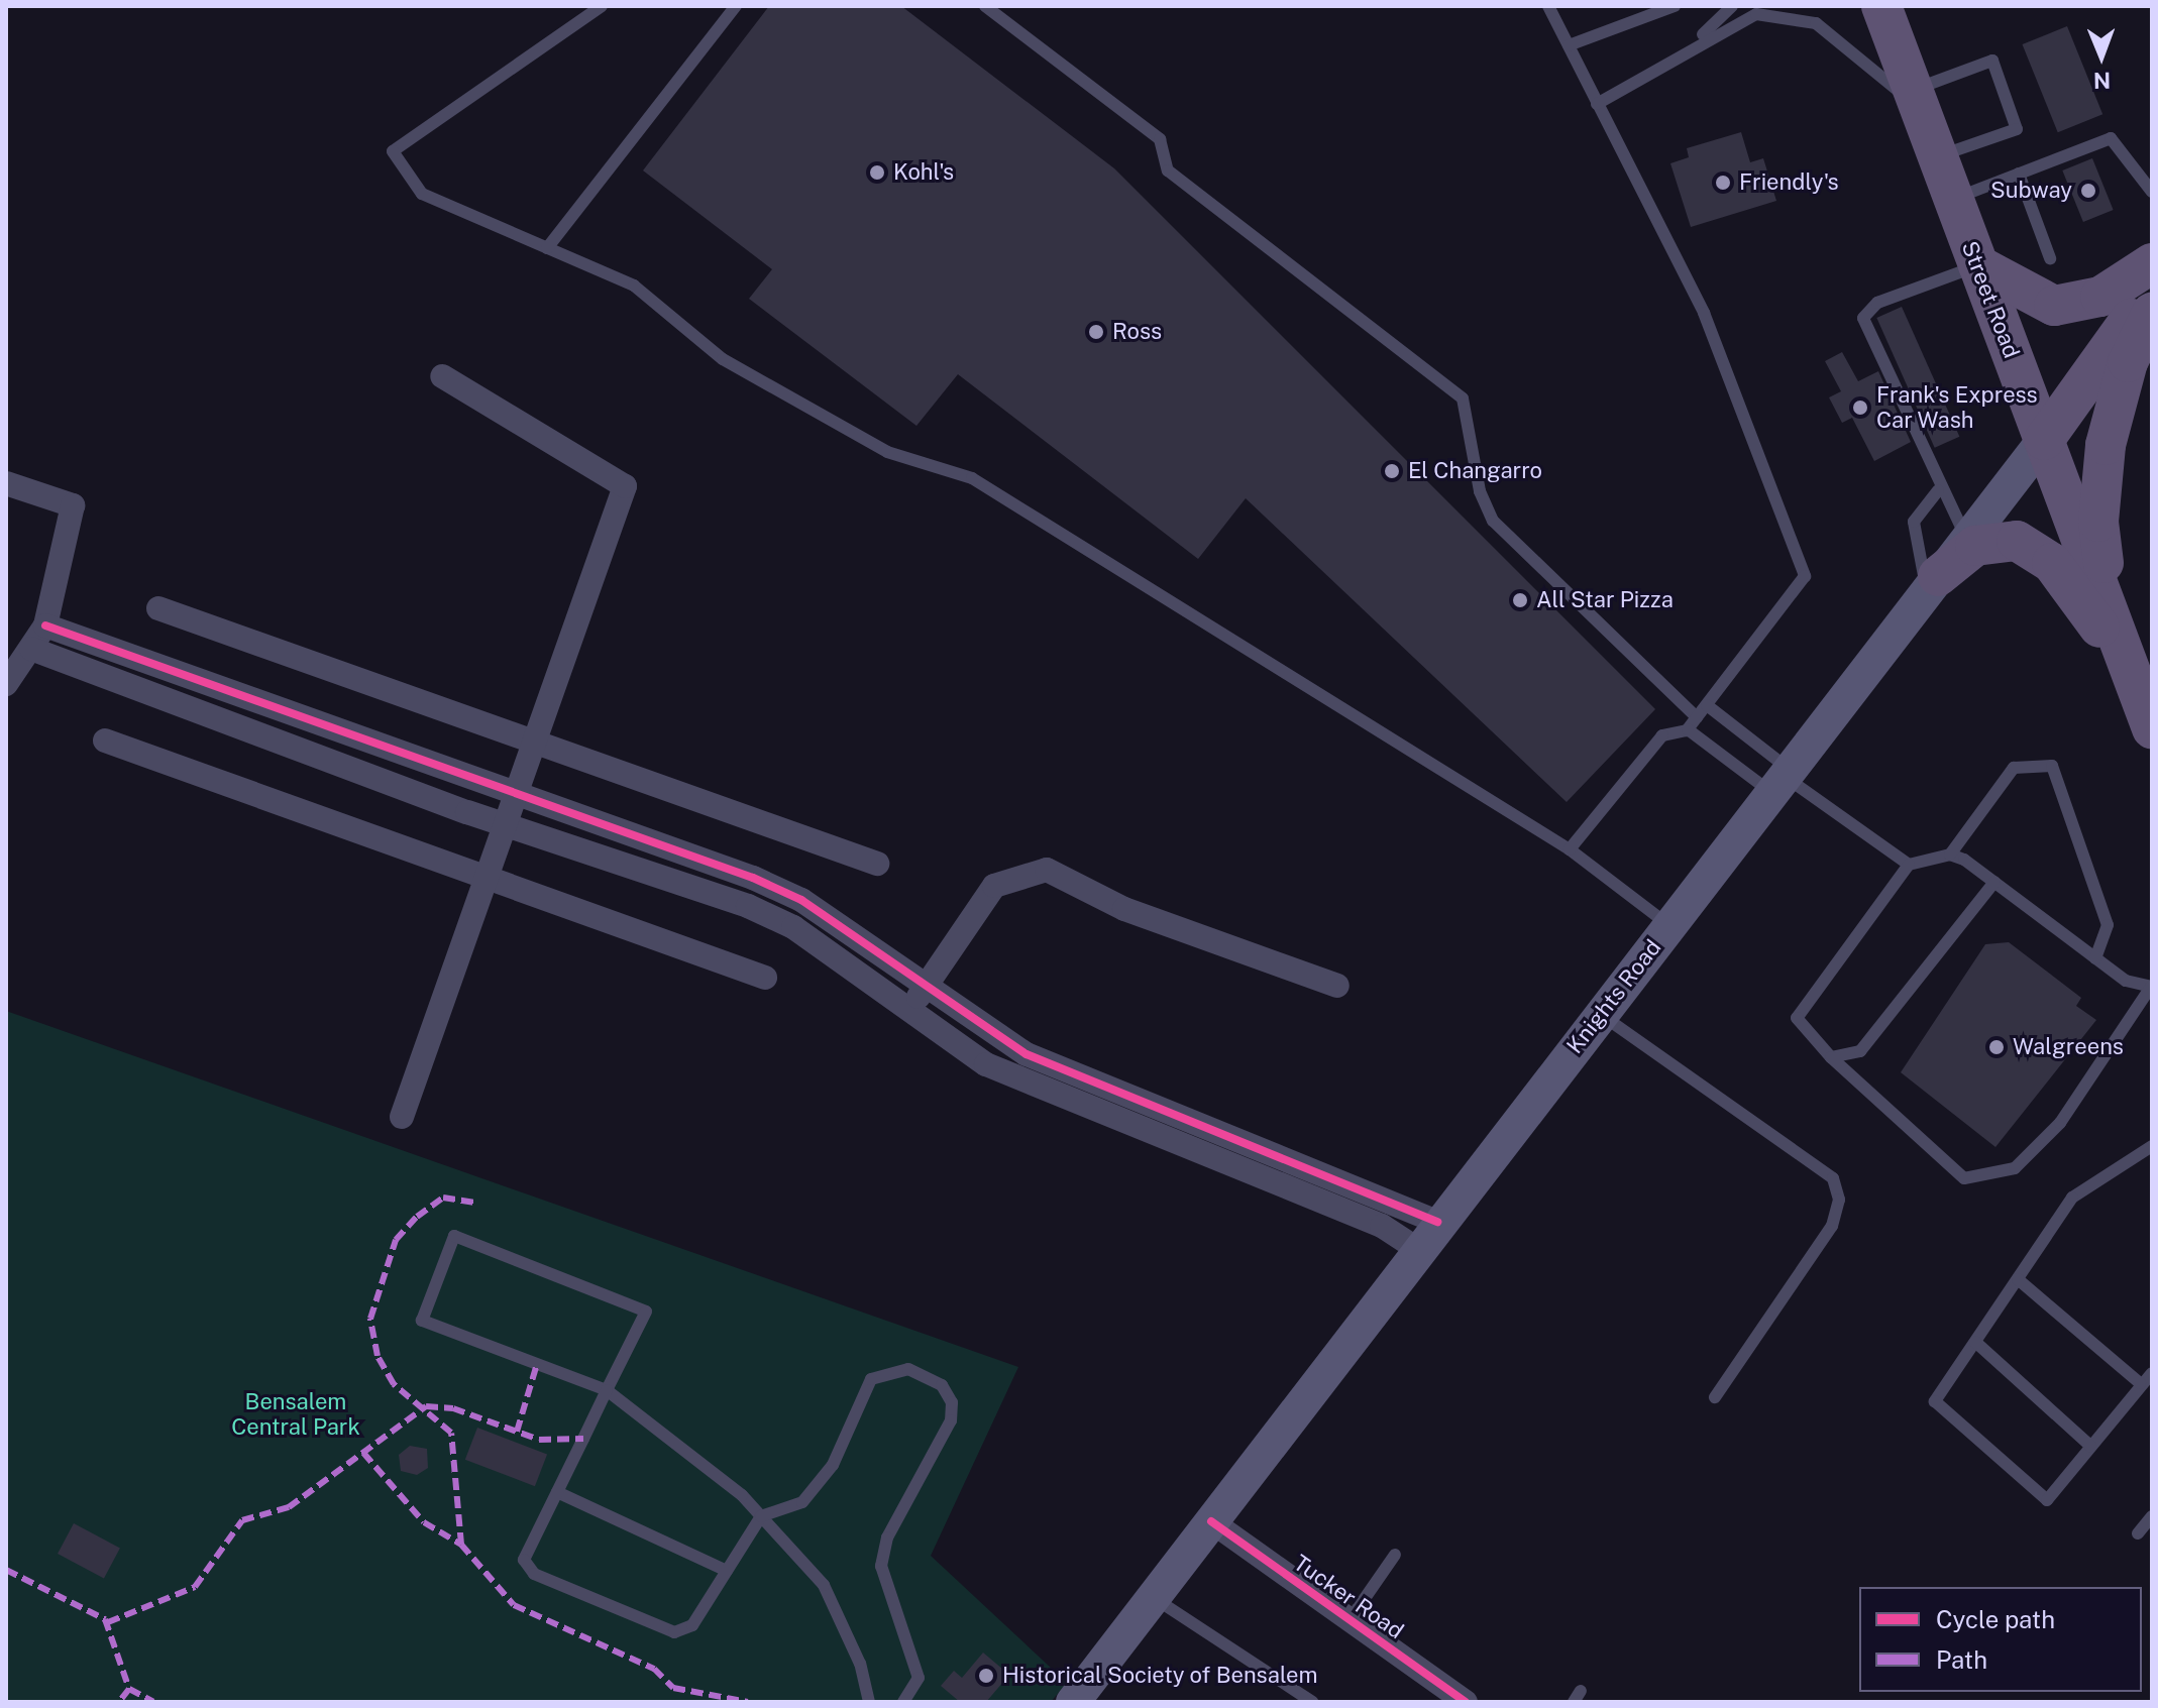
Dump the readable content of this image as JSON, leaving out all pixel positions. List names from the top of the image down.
{
  "streets": {
    "main road": ["Street Road", "Knights Road"],
    "street": ["Tucker Road"]
  },
  "crossings": [
    ["Street Road", "Knights Road"],
    ["Knights Road", "Tucker Road"]
  ],
  "parks": ["Bensalem Central Park"],
  "places": [
    "Kohl's",
    "Friendly's",
    "Subway",
    "Ross",
    "Frank's Express Car Wash",
    "El Changarro",
    "All Star Pizza",
    "Walgreens",
    "Historical Society of Bensalem"
  ],
  "legend": ["Cycle path", "Path"],
  "north": "bottom"
}
